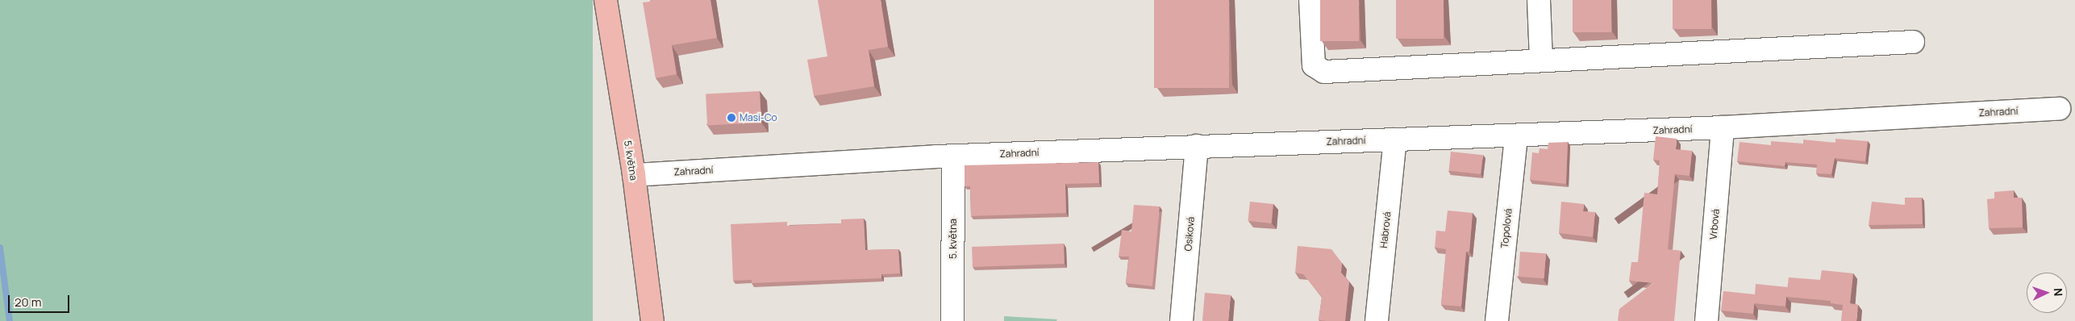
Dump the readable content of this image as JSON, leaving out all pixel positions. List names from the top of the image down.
{
  "streets": {
    "main road": ["5. května"],
    "street": [
      "Zahradní",
      "Vrbová",
      "Topolová",
      "Habrová",
      "Osiková"
    ]
  },
  "crossings": [
    ["Zahradní", "5. května"],
    ["Zahradní", "Vrbová"],
    ["Zahradní", "Topolová"],
    ["Zahradní", "Habrová"],
    ["Zahradní", "Osiková"]
  ],
  "places": ["Masi-Co"],
  "scale_bar": "20 m",
  "north": "right"
}
